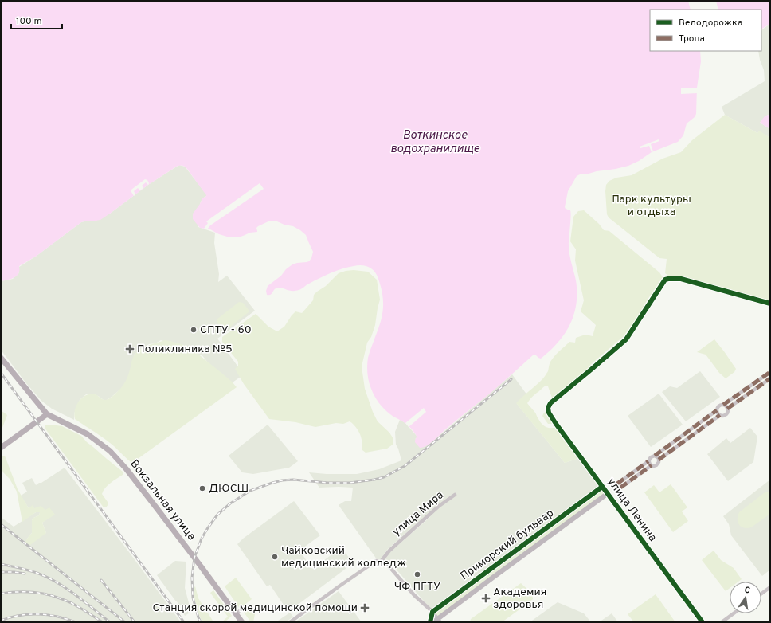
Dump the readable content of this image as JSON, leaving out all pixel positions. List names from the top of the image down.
{
  "streets": {
    "main road": ["Вокзальная улица"],
    "street": ["улица Ленина", "улица Мира", "Приморский бульвар"]
  },
  "crossings": [
    ["улица Ленина", "Приморский бульвар"]
  ],
  "water": ["Воткинское водохранилище"],
  "parks": ["Парк культуры и отдыха"],
  "places": {
    "other": [
      "СПТУ - 60",
      "ДЮСШ",
      "Чайковский медицинский колледж",
      "ЧФ ПГТУ"
    ],
    "health": ["Поликлиника №5", "Академия здоровья", "Станция скорой медицинской помощи"]
  },
  "legend": ["Велодорожка", "Тропа"],
  "scale_bar": "100 m",
  "north": "top"
}
